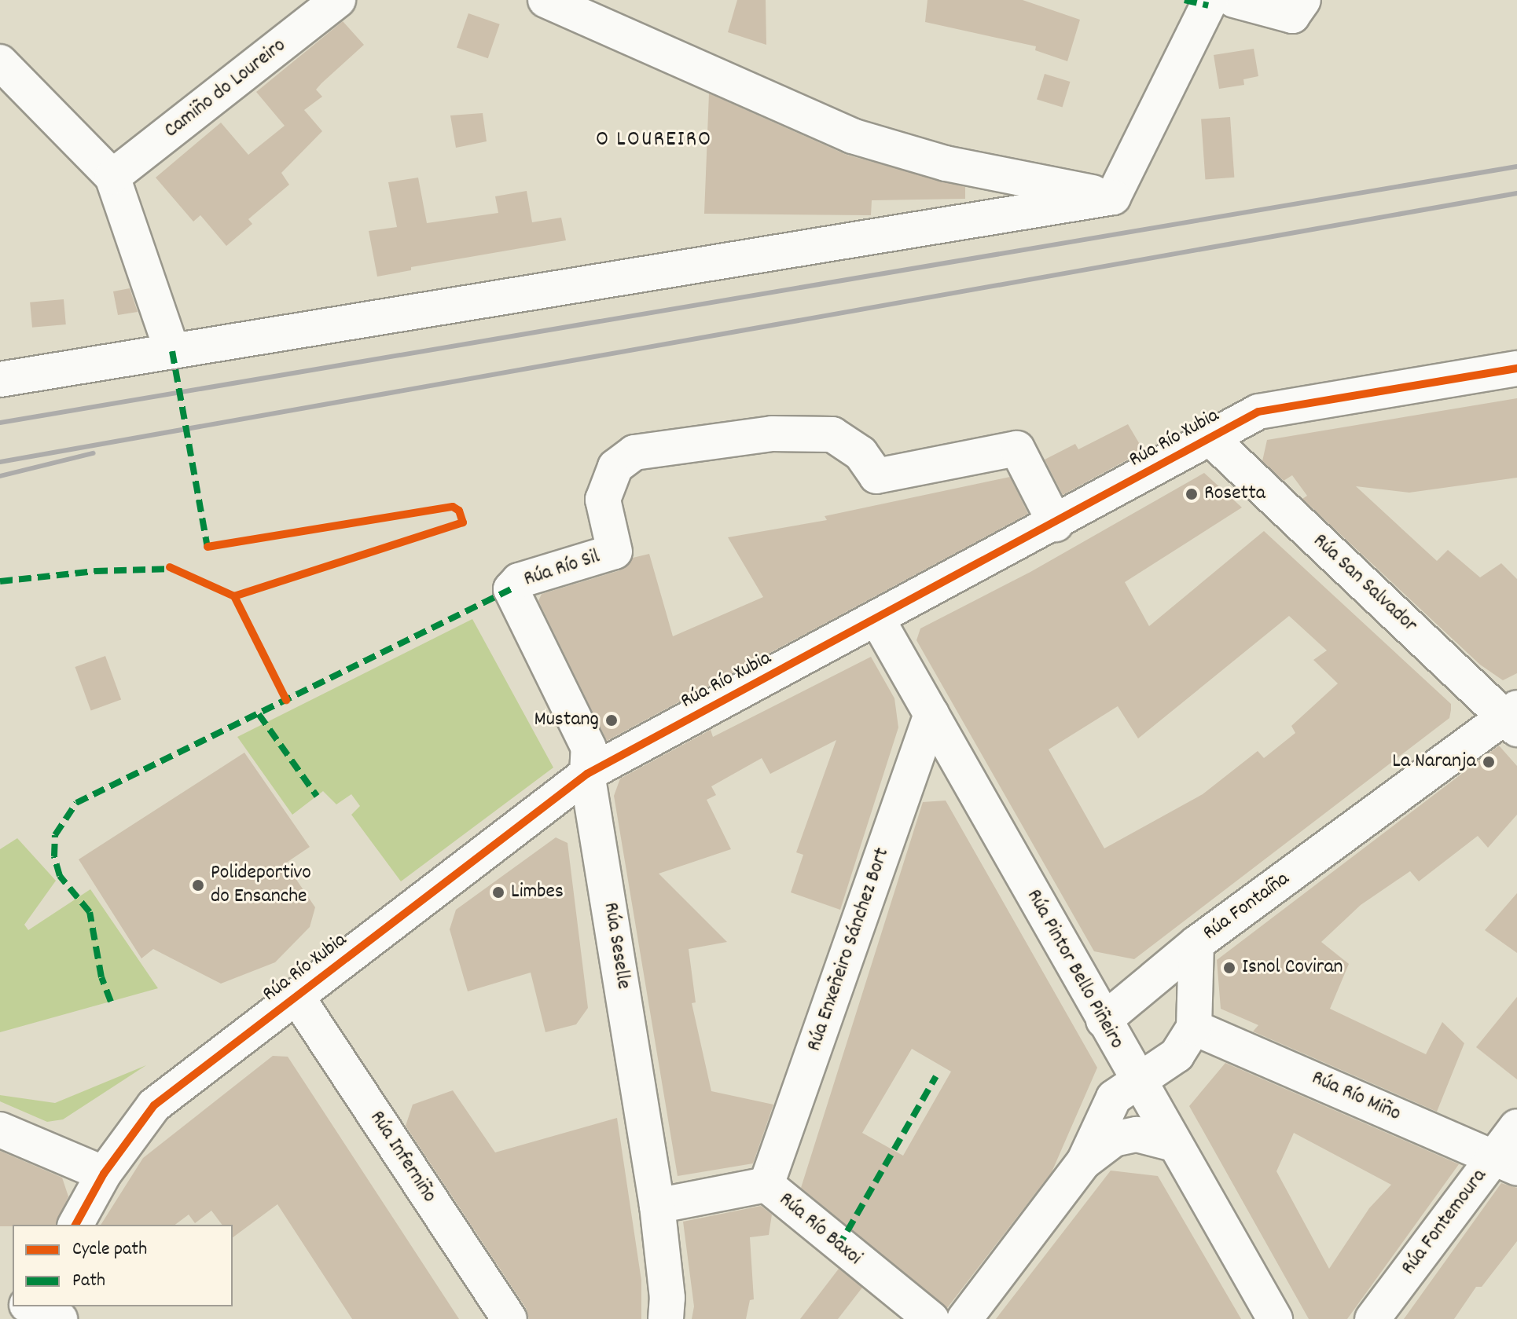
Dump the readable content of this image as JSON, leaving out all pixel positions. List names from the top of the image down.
{
  "streets": {
    "street": [
      "Camiño do Loureiro",
      "Rúa Río Xubia",
      "Rúa Río Sil",
      "Rúa San Salvador",
      "Rúa Fontaíña",
      "Rúa Seselle",
      "Rúa Enxeñeiro Sánchez Bort",
      "Rúa Pintor Bello Piñeiro",
      "Rúa Río Miño",
      "Rúa Inferniño",
      "Rúa Fontemoura",
      "Rúa Río Baxoi"
    ]
  },
  "crossings": [
    ["Rúa Río Xubia", "Rúa Río Sil"],
    ["Rúa Río Xubia", "Rúa San Salvador"],
    ["Rúa Río Xubia", "Rúa Seselle"],
    ["Rúa Río Xubia", "Rúa Pintor Bello Piñeiro"],
    ["Rúa Río Xubia", "Rúa Inferniño"],
    ["Rúa Río Sil", "Rúa Seselle"],
    ["Rúa San Salvador", "Rúa Fontaíña"],
    ["Rúa Fontaíña", "Rúa Río Miño"],
    ["Rúa Seselle", "Rúa Río Baxoi"],
    ["Rúa Enxeñeiro Sánchez Bort", "Rúa Pintor Bello Piñeiro"],
    ["Rúa Enxeñeiro Sánchez Bort", "Rúa Río Baxoi"],
    ["Rúa Río Miño", "Rúa Fontemoura"]
  ],
  "districts": ["O LOUREIRO"],
  "places": [
    "Rosetta",
    "Mustang",
    "La Naranja",
    "Polideportivo do Ensanche",
    "Limbes",
    "Isnol Coviran"
  ],
  "legend": ["Cycle path", "Path"]
}
